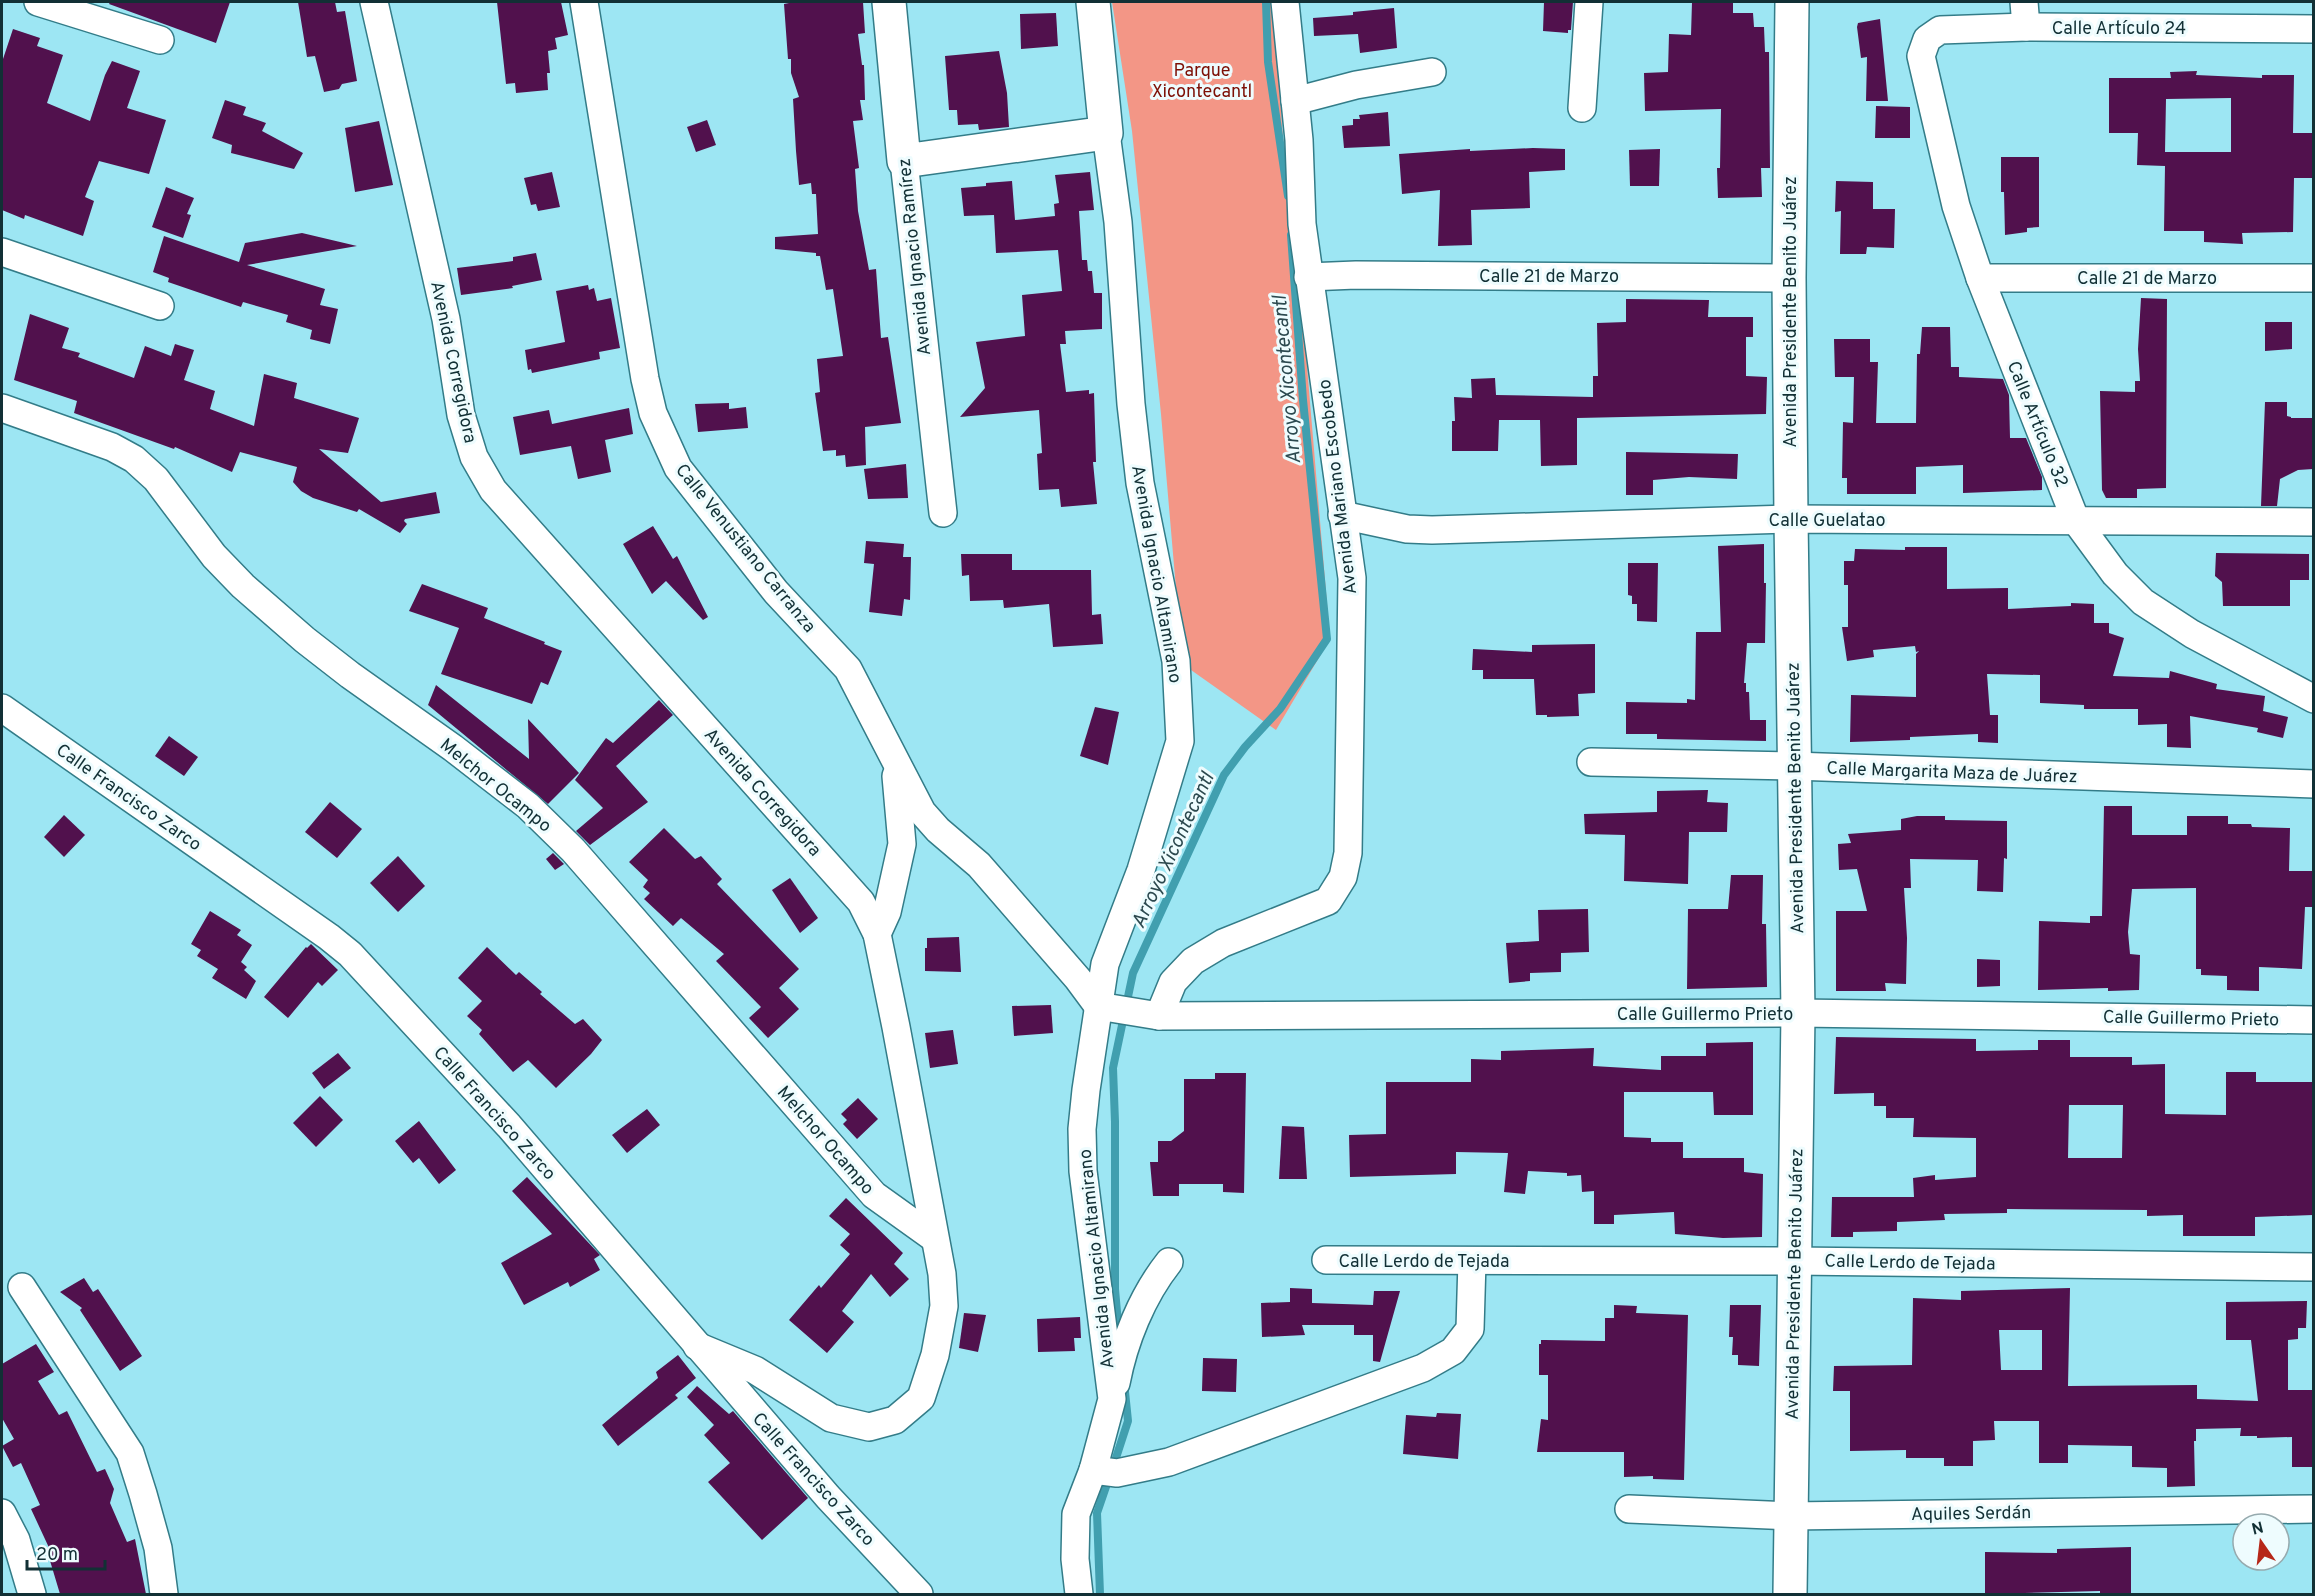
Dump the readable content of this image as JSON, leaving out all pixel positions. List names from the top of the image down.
{
  "streets": {
    "street": [
      "Calle Artículo 24",
      "Avenida Ignacio Ramírez",
      "Calle 21 de Marzo",
      "Avenida Presidente Benito Juárez",
      "Avenida Corregidora",
      "Calle Artículo 32",
      "Avenida Mariano Escobedo",
      "Calle Guelatao",
      "Calle Venustiano Carranza",
      "Avenida Ignacio Altamirano",
      "Calle Margarita Maza de Juárez",
      "Melchor Ocampo",
      "Calle Francisco Zarco",
      "Calle Guillermo Prieto",
      "Calle Lerdo de Tejada",
      "Aquiles Serdán"
    ]
  },
  "crossings": [
    ["Calle Artículo 24", "Calle Artículo 32"],
    ["Calle 21 de Marzo", "Avenida Presidente Benito Juárez"],
    ["Calle 21 de Marzo", "Calle Artículo 32"],
    ["Calle 21 de Marzo", "Avenida Mariano Escobedo"],
    ["Avenida Presidente Benito Juárez", "Calle Guelatao"],
    ["Avenida Presidente Benito Juárez", "Calle Margarita Maza de Juárez"],
    ["Avenida Presidente Benito Juárez", "Calle Guillermo Prieto"],
    ["Avenida Presidente Benito Juárez", "Calle Lerdo de Tejada"],
    ["Avenida Presidente Benito Juárez", "Aquiles Serdán"],
    ["Avenida Corregidora", "Melchor Ocampo"],
    ["Avenida Corregidora", "Calle Francisco Zarco"],
    ["Calle Artículo 32", "Calle Guelatao"],
    ["Avenida Mariano Escobedo", "Calle Guelatao"],
    ["Avenida Mariano Escobedo", "Calle Guillermo Prieto"],
    ["Calle Venustiano Carranza", "Avenida Ignacio Altamirano"],
    ["Calle Venustiano Carranza", "Calle Guillermo Prieto"],
    ["Avenida Ignacio Altamirano", "Calle Guillermo Prieto"]
  ],
  "water": ["Arroyo Xicontecantl"],
  "parks": ["Parque Xicontecantl"],
  "scale_bar": "20 m",
  "north": "top"
}
